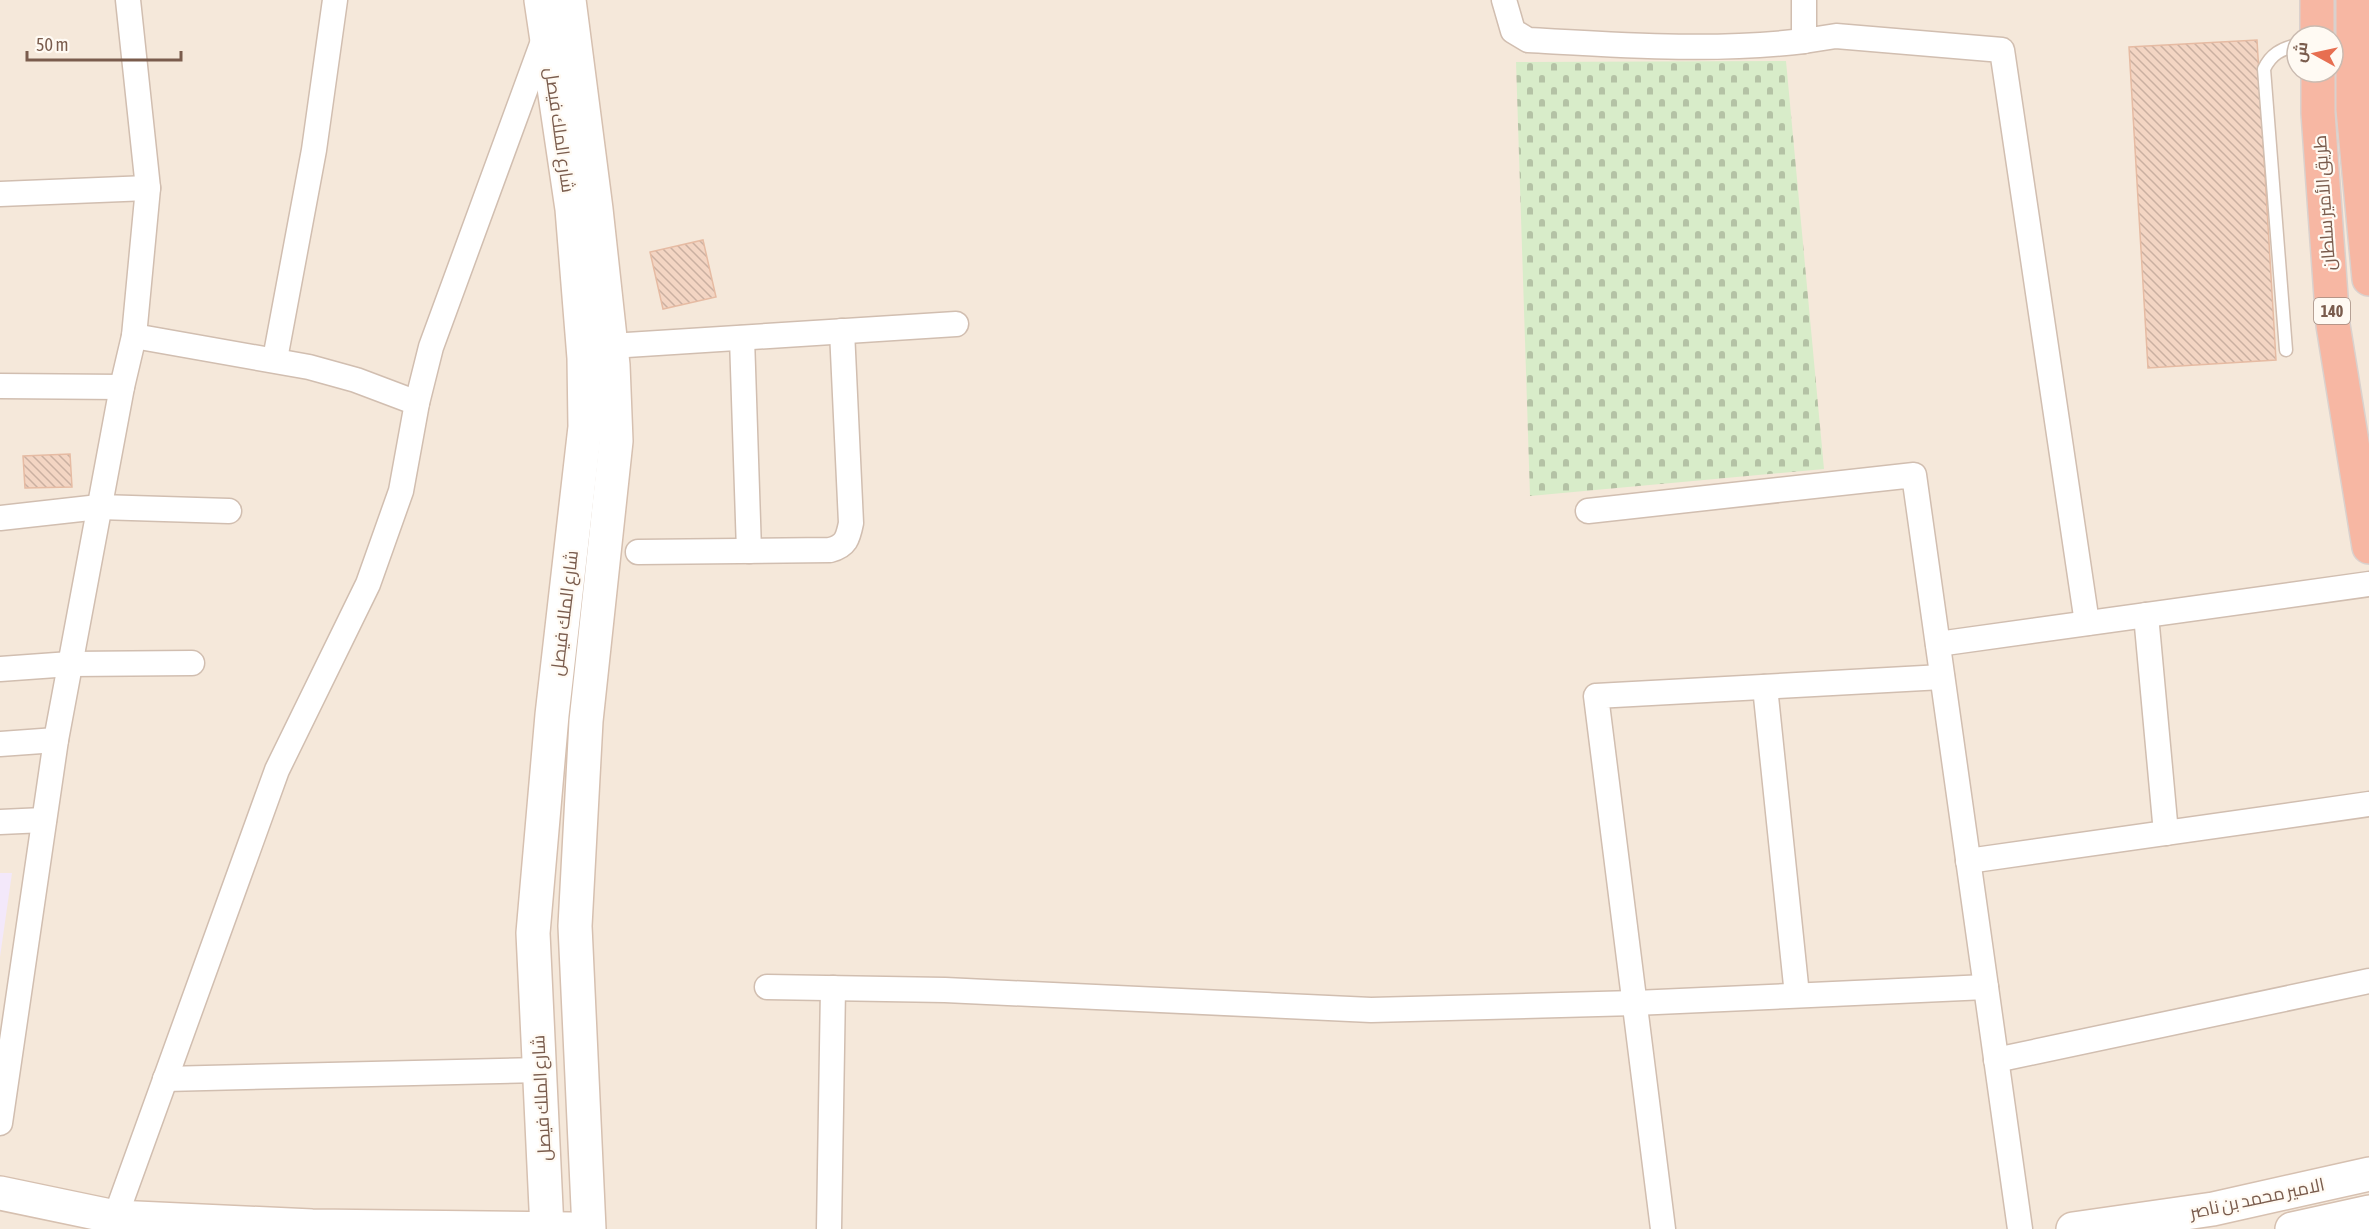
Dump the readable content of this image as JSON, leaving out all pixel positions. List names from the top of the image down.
{
  "streets": {
    "highway": ["طريق الأمير سلطان", "140"],
    "street": ["شارع الملك فيصل", "الامير محمد بن ناصر"]
  },
  "scale_bar": "50 m",
  "north": "left"
}
